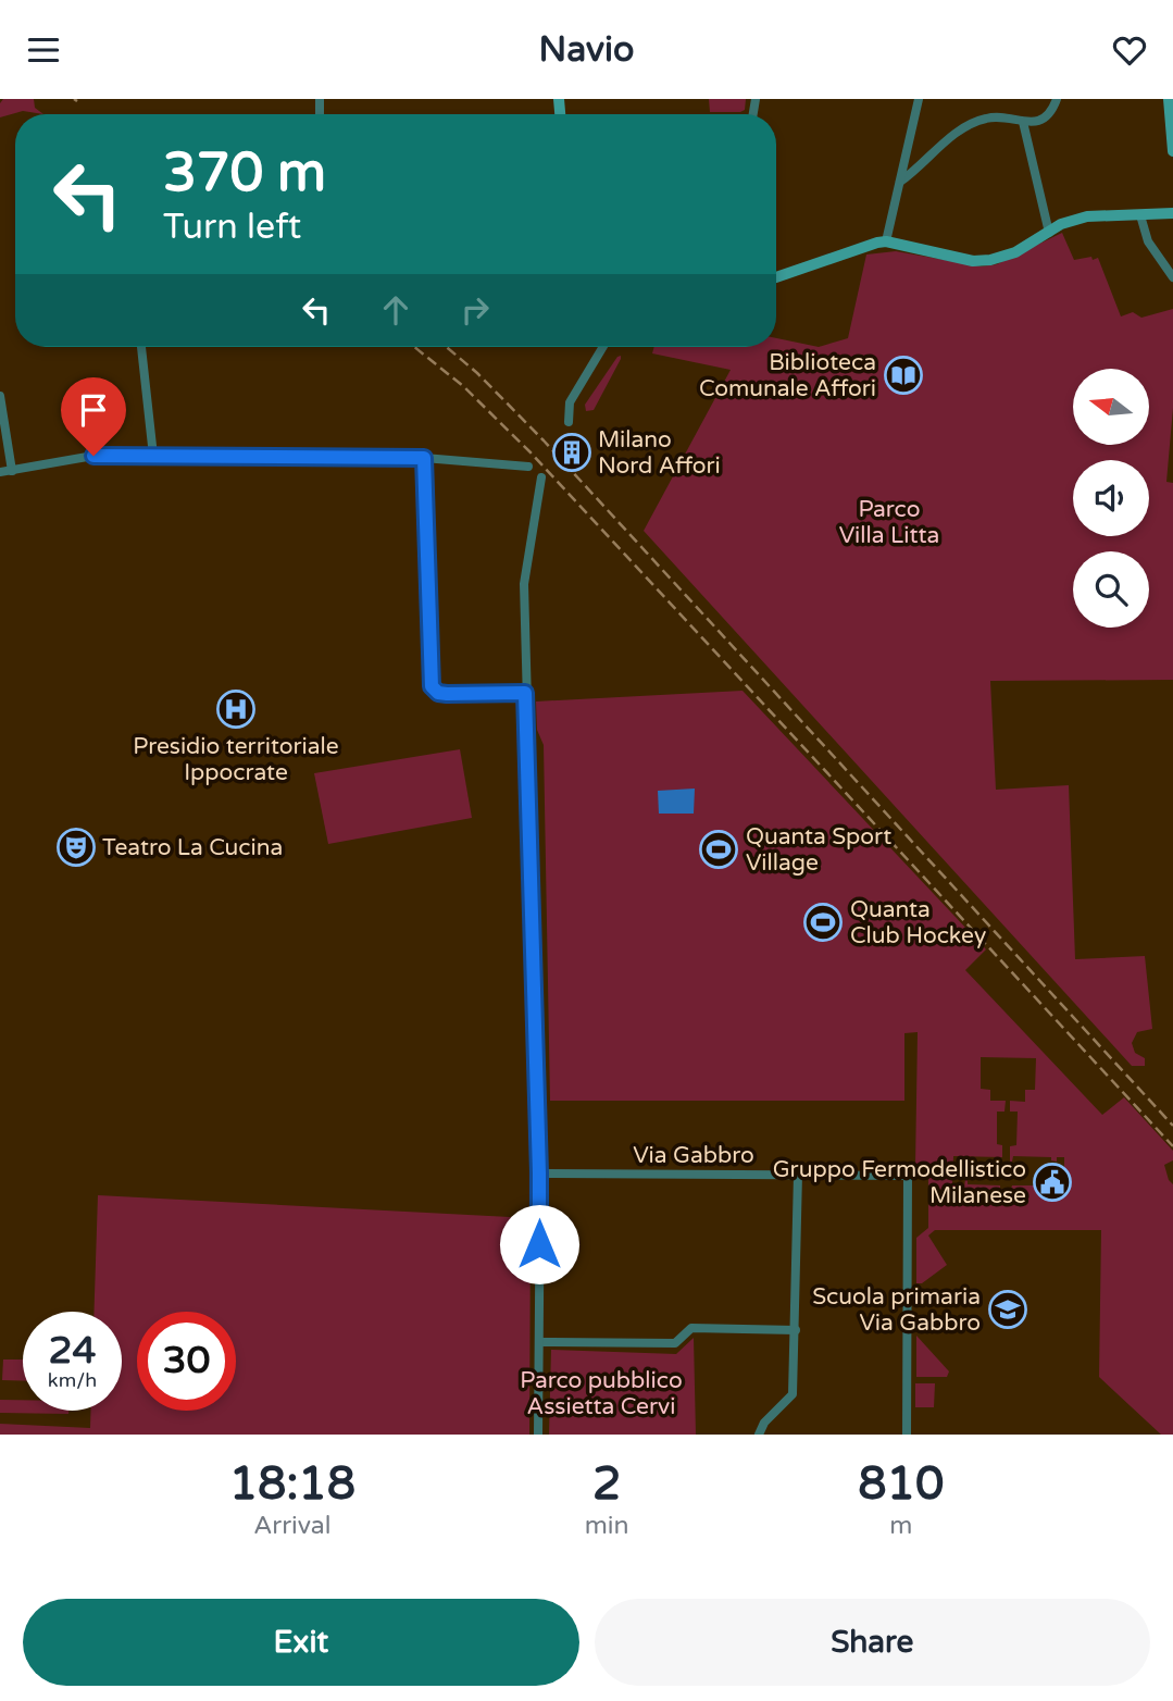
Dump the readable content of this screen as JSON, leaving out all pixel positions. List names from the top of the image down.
{
  "streets": {
    "street": ["Via Gabbro"]
  },
  "parks": ["Parco Villa Litta", "Parco pubblico Assietta Cervi"],
  "places": {
    "library": ["Biblioteca Comunale Affori"],
    "building": ["Milano Nord Affori"],
    "hospital": ["Presidio territoriale Ippocrate"],
    "theatre": ["Teatro La Cucina"],
    "sports": ["Quanta Sport Village", "Quanta Club Hockey"],
    "public building": ["Gruppo Fermodellistico Milanese"],
    "school or university": ["Scuola primaria Via Gabbro"]
  },
  "north": "left",
  "page": {
    "header": "Navio",
    "turn": ["370 m", "Turn left"],
    "speed": "24 km/h",
    "limit": "30",
    "eta": [
      "18:18",
      "Arrival",
      "2",
      "min",
      "810",
      "m"
    ],
    "buttons": ["Exit", "Share"]
  }
}
